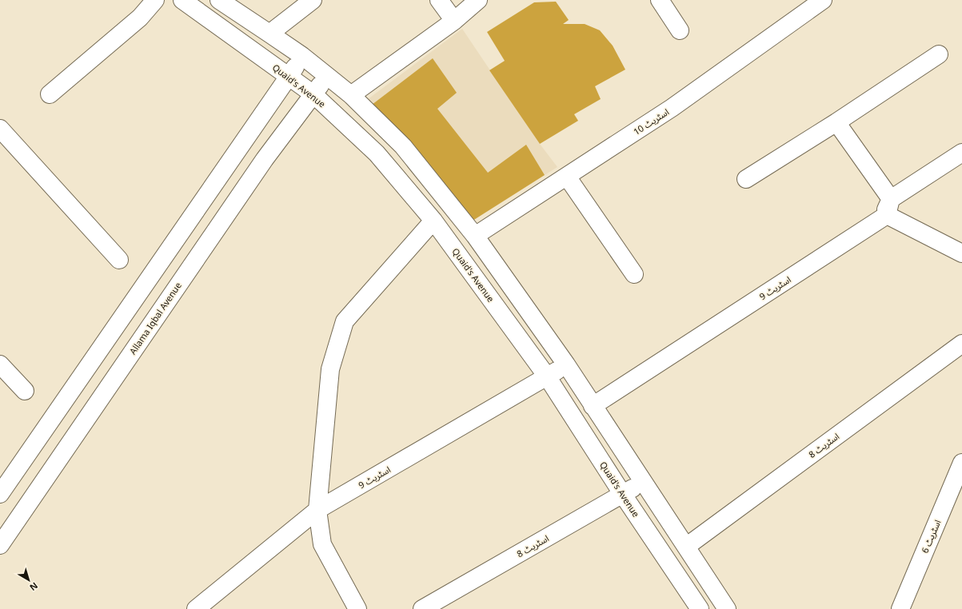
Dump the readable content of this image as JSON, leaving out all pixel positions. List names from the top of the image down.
{
  "streets": {
    "street": [
      "Quaid's Avenue",
      "اسٹریٹ 10",
      "اسٹریٹ 9",
      "Allama Iqbal Avenue",
      "اسٹریٹ 8",
      "اسٹریٹ 6"
    ]
  },
  "crossings": [
    ["Quaid's Avenue", "اسٹریٹ 9"],
    ["Quaid's Avenue", "Allama Iqbal Avenue"],
    ["Quaid's Avenue", "اسٹریٹ 8"]
  ],
  "north": "bottom right"
}
